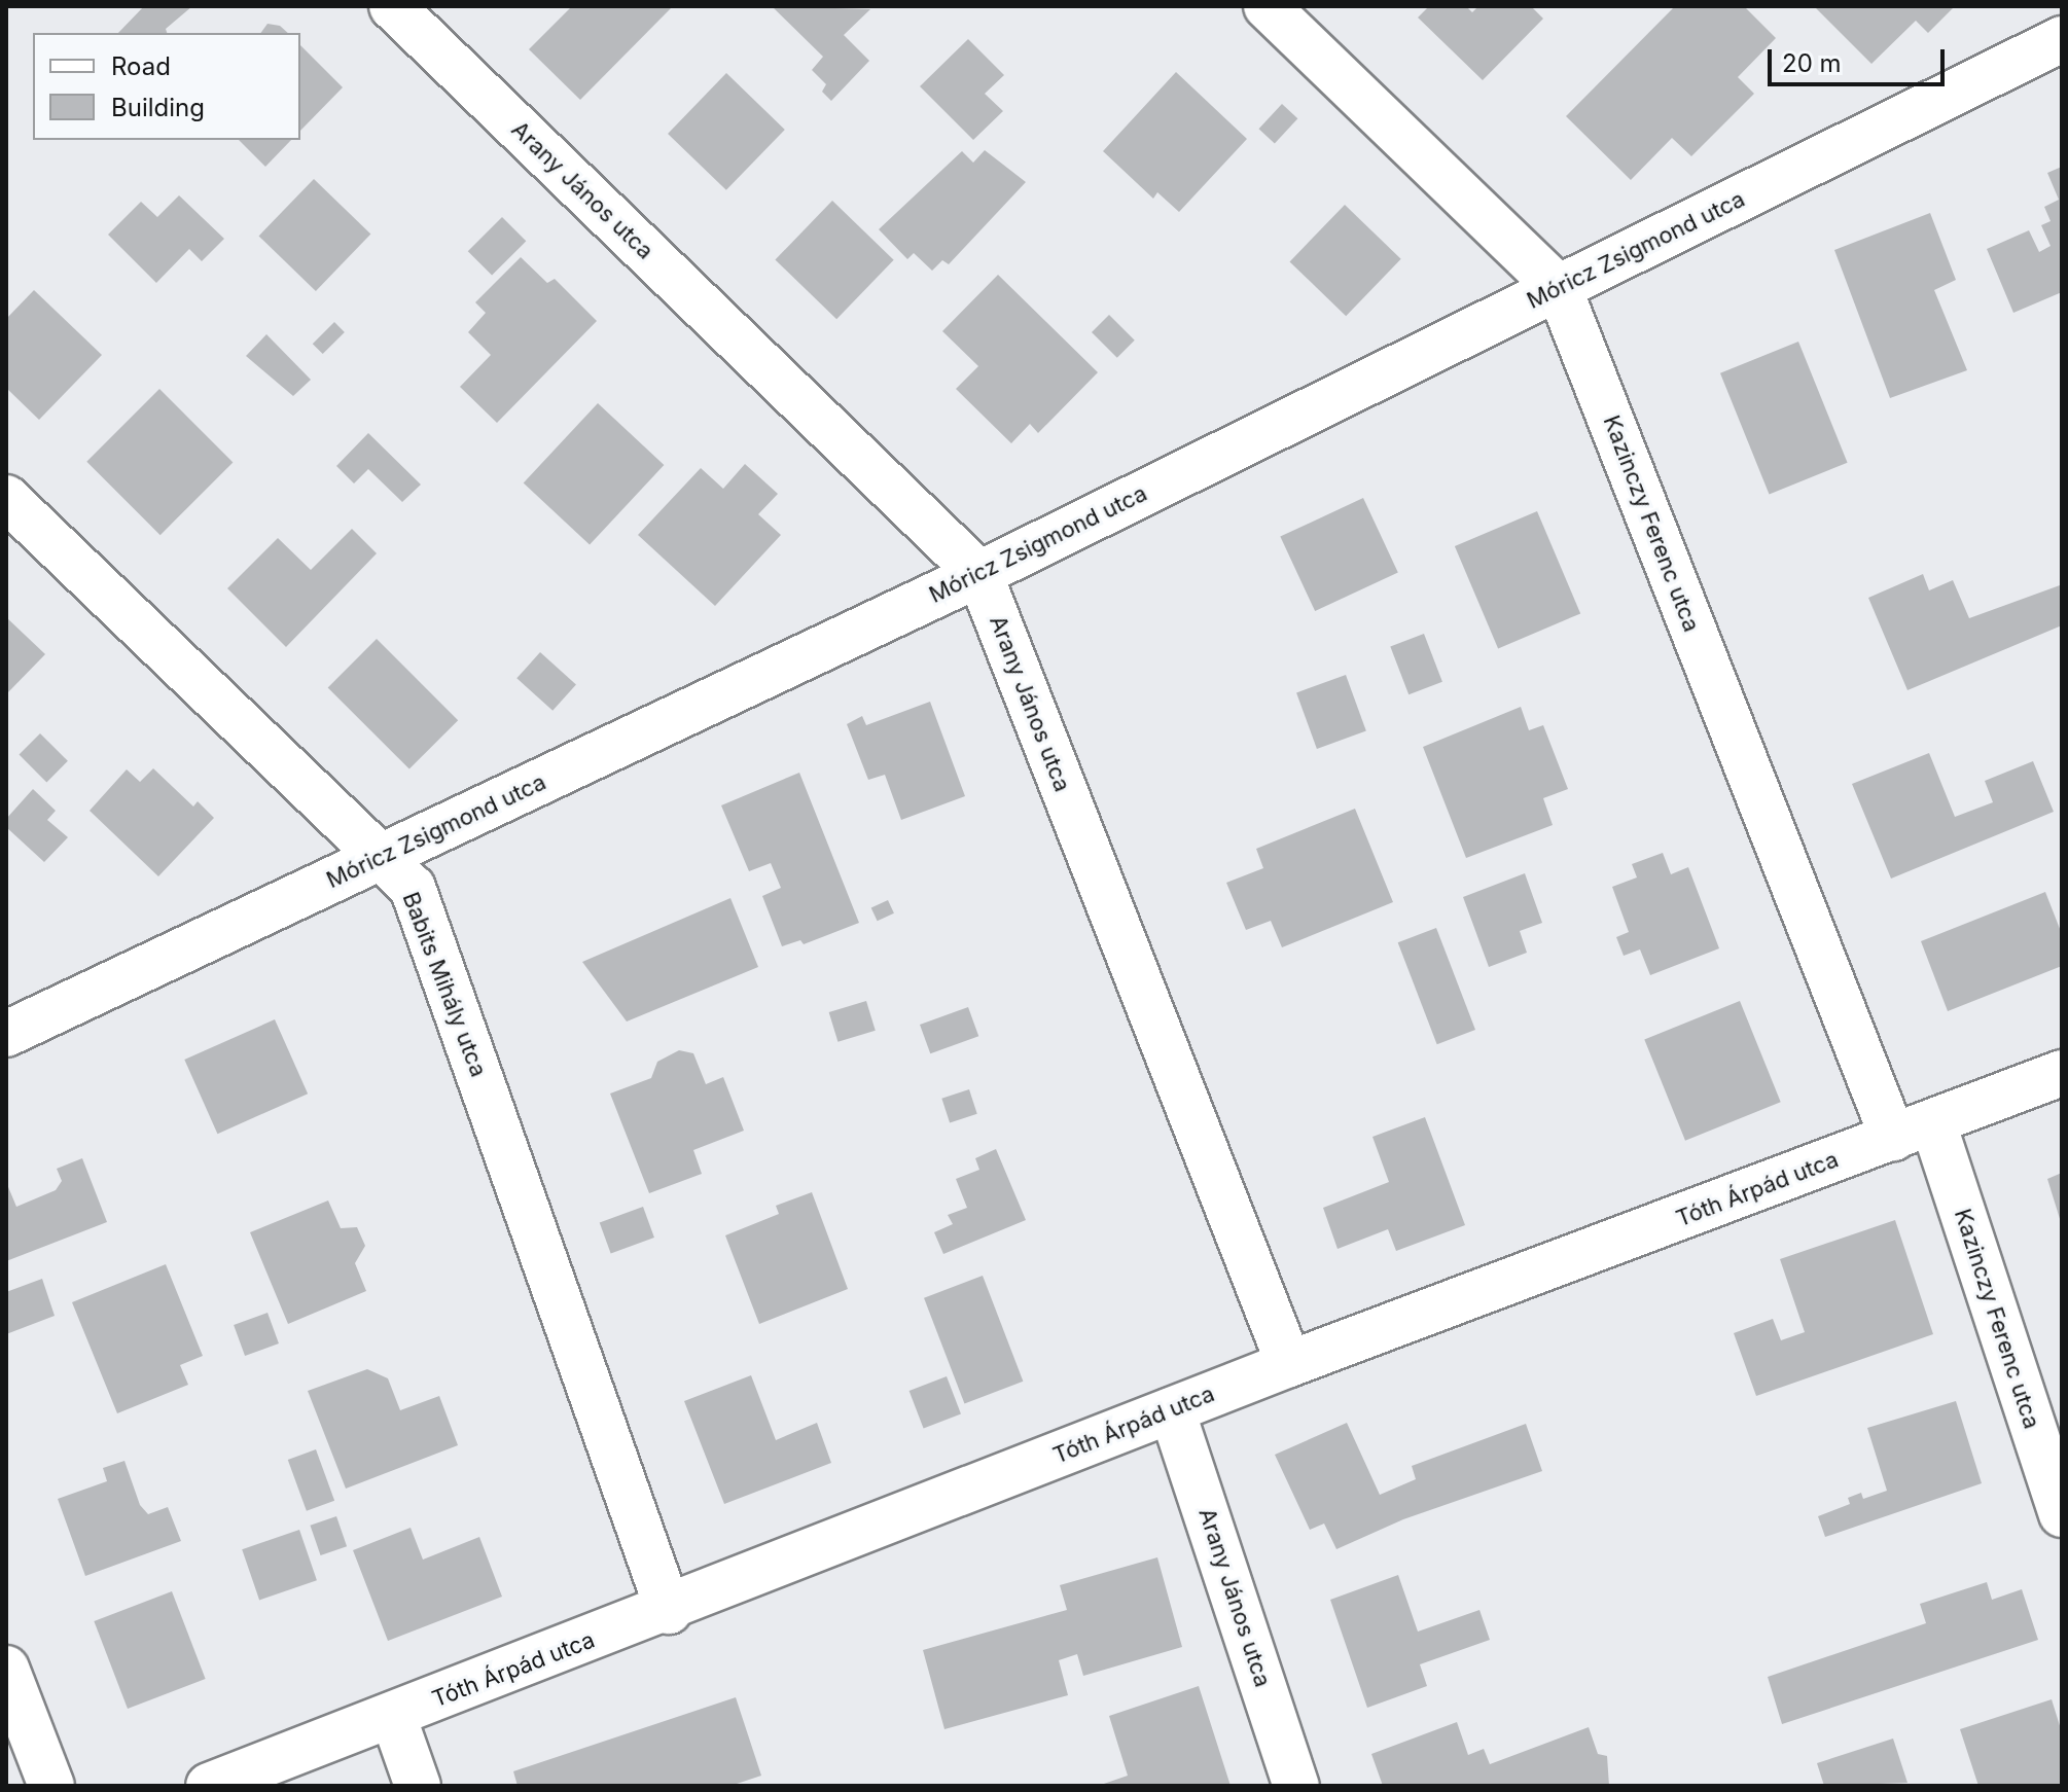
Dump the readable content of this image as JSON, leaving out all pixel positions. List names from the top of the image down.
{
  "streets": {
    "street": [
      "Arany János utca",
      "Móricz Zsigmond utca",
      "Kazinczy Ferenc utca",
      "Babits Mihály utca",
      "Tóth Árpád utca"
    ]
  },
  "crossings": [
    ["Arany János utca", "Móricz Zsigmond utca"],
    ["Arany János utca", "Tóth Árpád utca"],
    ["Móricz Zsigmond utca", "Kazinczy Ferenc utca"],
    ["Móricz Zsigmond utca", "Babits Mihály utca"],
    ["Kazinczy Ferenc utca", "Tóth Árpád utca"],
    ["Babits Mihály utca", "Tóth Árpád utca"]
  ],
  "legend": ["Road", "Building"],
  "scale_bar": "20 m"
}
